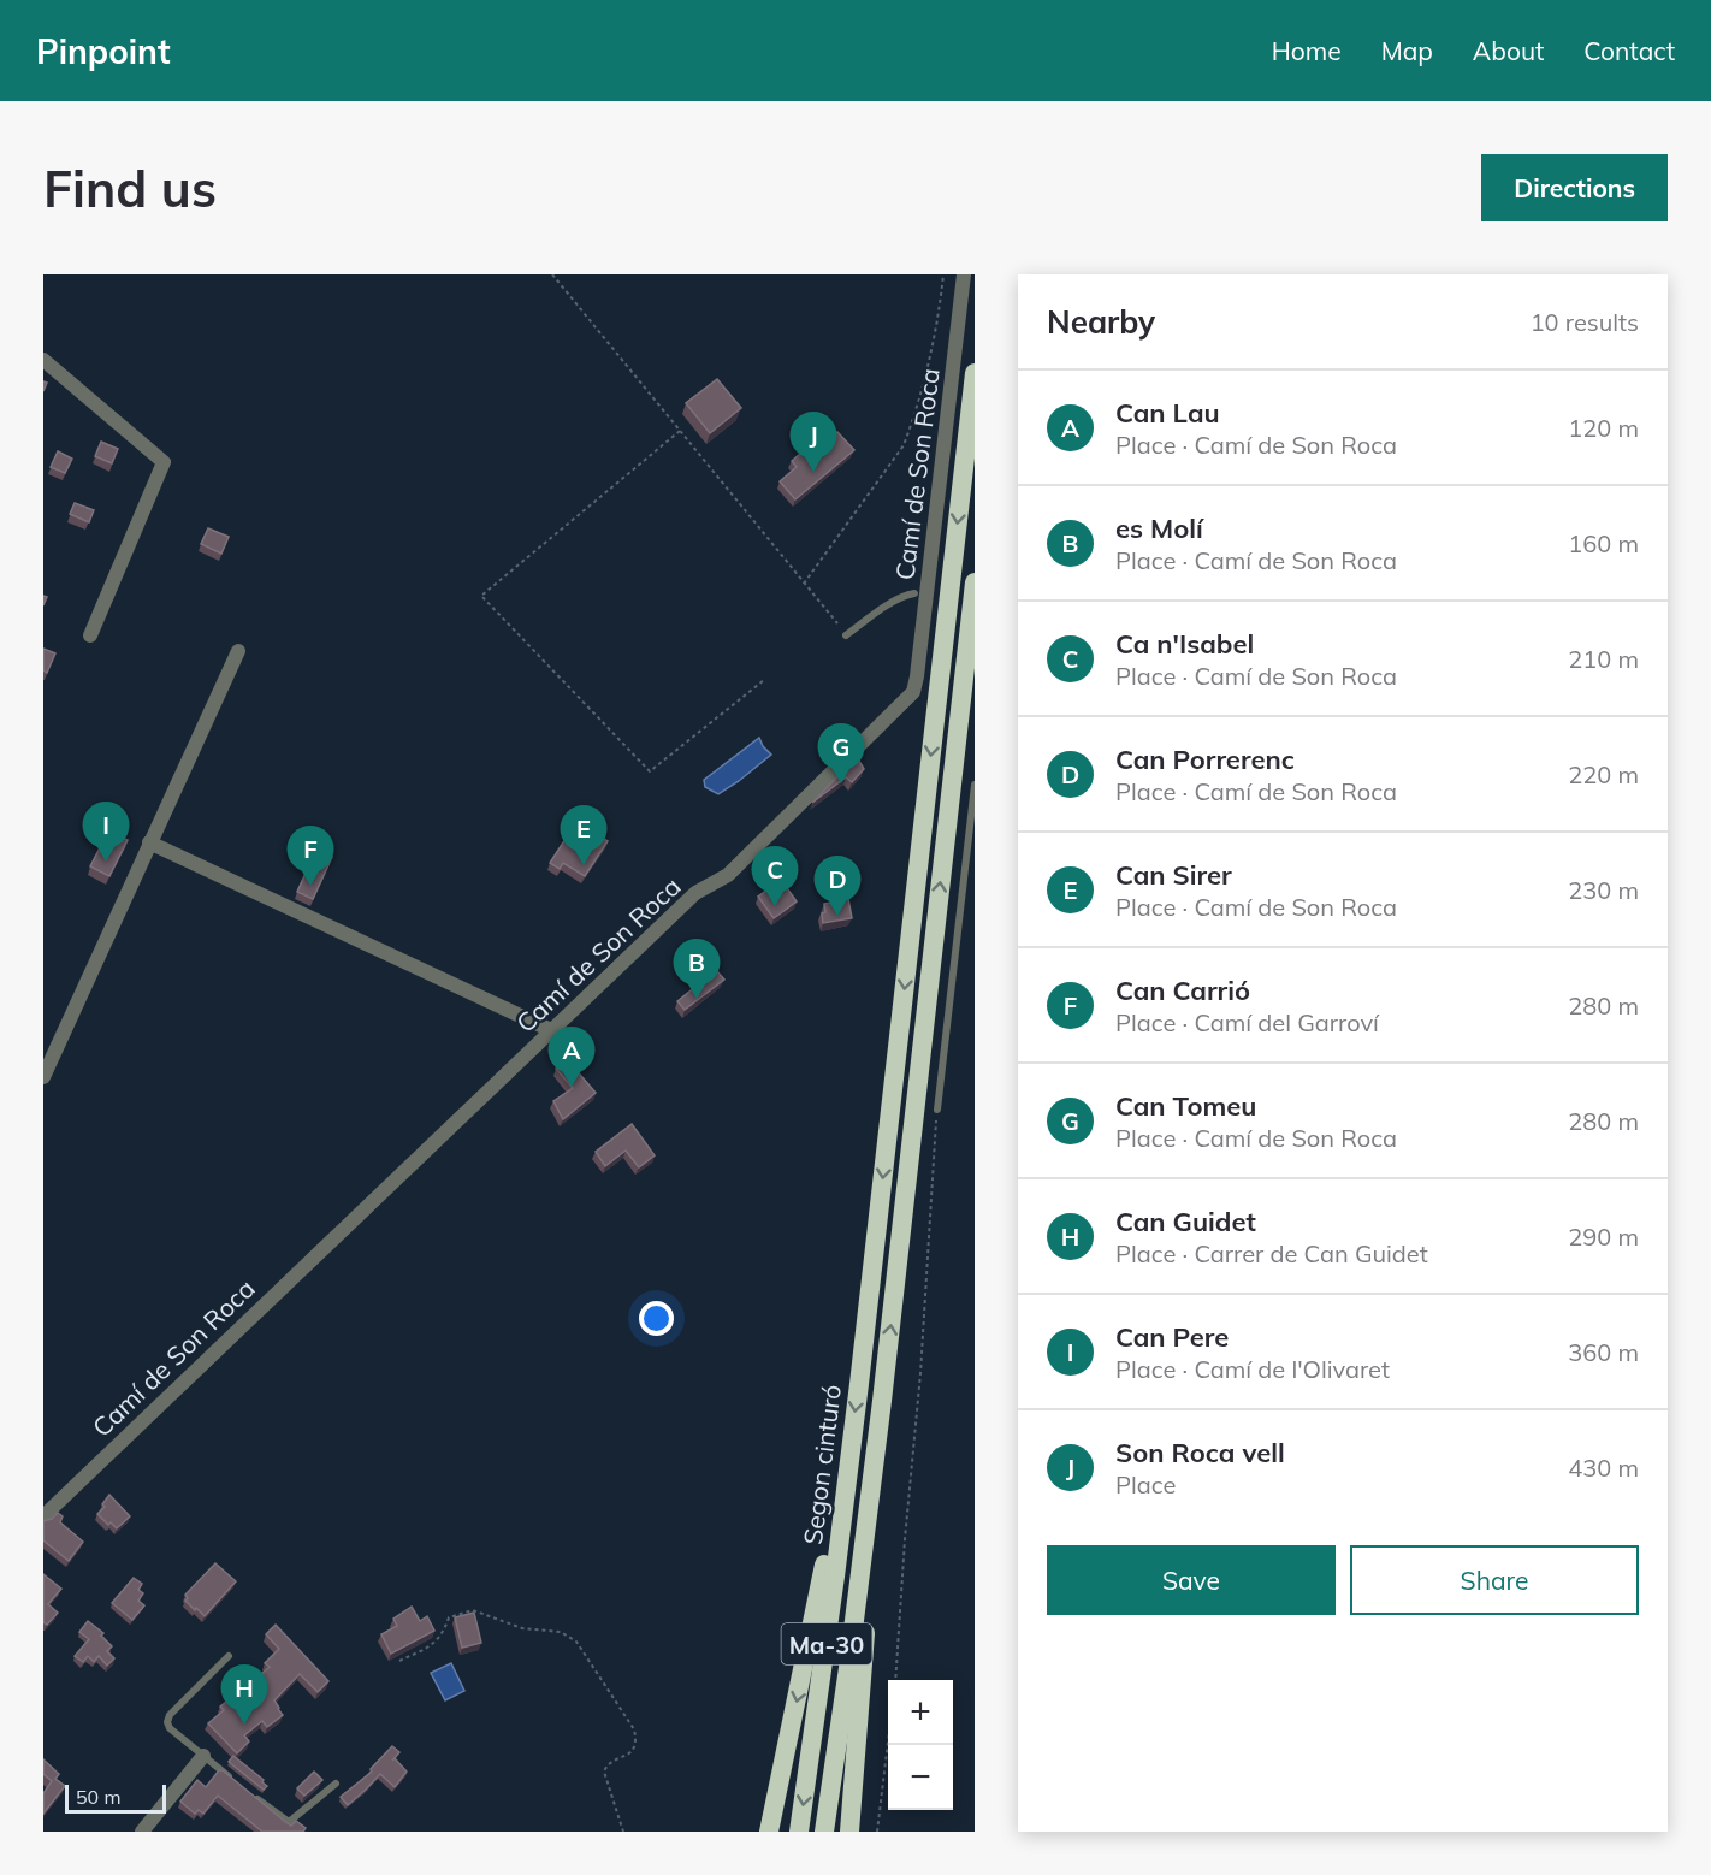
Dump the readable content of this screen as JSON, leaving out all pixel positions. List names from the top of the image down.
{
  "streets": {
    "highway": ["Segon cinturó", "Ma-30"],
    "street": ["Camí de Son Roca"]
  },
  "scale_bar": "50 m",
  "page": {
    "header": "Pinpoint",
    "nav": [
      "Home",
      "Map",
      "About",
      "Contact"
    ],
    "buttons": [
      "Directions",
      ["Save", "Share"]
    ],
    "title": "Find us",
    "heading": ["Nearby", "10 results"],
    "list": [
      {
        "mark": "A",
        "name": "Can Lau",
        "note": "Place · Camí de Son Roca",
        "value": "120 m"
      },
      {
        "mark": "B",
        "name": "es Molí",
        "note": "Place · Camí de Son Roca",
        "value": "160 m"
      },
      {
        "mark": "C",
        "name": "Ca n'Isabel",
        "note": "Place · Camí de Son Roca",
        "value": "210 m"
      },
      {
        "mark": "D",
        "name": "Can Porrerenc",
        "note": "Place · Camí de Son Roca",
        "value": "220 m"
      },
      {
        "mark": "E",
        "name": "Can Sirer",
        "note": "Place · Camí de Son Roca",
        "value": "230 m"
      },
      {
        "mark": "F",
        "name": "Can Carrió",
        "note": "Place · Camí del Garroví",
        "value": "280 m"
      },
      {
        "mark": "G",
        "name": "Can Tomeu",
        "note": "Place · Camí de Son Roca",
        "value": "280 m"
      },
      {
        "mark": "H",
        "name": "Can Guidet",
        "note": "Place · Carrer de Can Guidet",
        "value": "290 m"
      },
      {
        "mark": "I",
        "name": "Can Pere",
        "note": "Place · Camí de l'Olivaret",
        "value": "360 m"
      },
      {
        "mark": "J",
        "name": "Son Roca vell",
        "note": "Place",
        "value": "430 m"
      }
    ],
    "pins": [
      "J",
      "G",
      "I",
      "E",
      "F",
      "C",
      "D",
      "B",
      "A",
      "H"
    ],
    "map_buttons": ["+", "−"],
    "scale": "50 m"
  }
}
